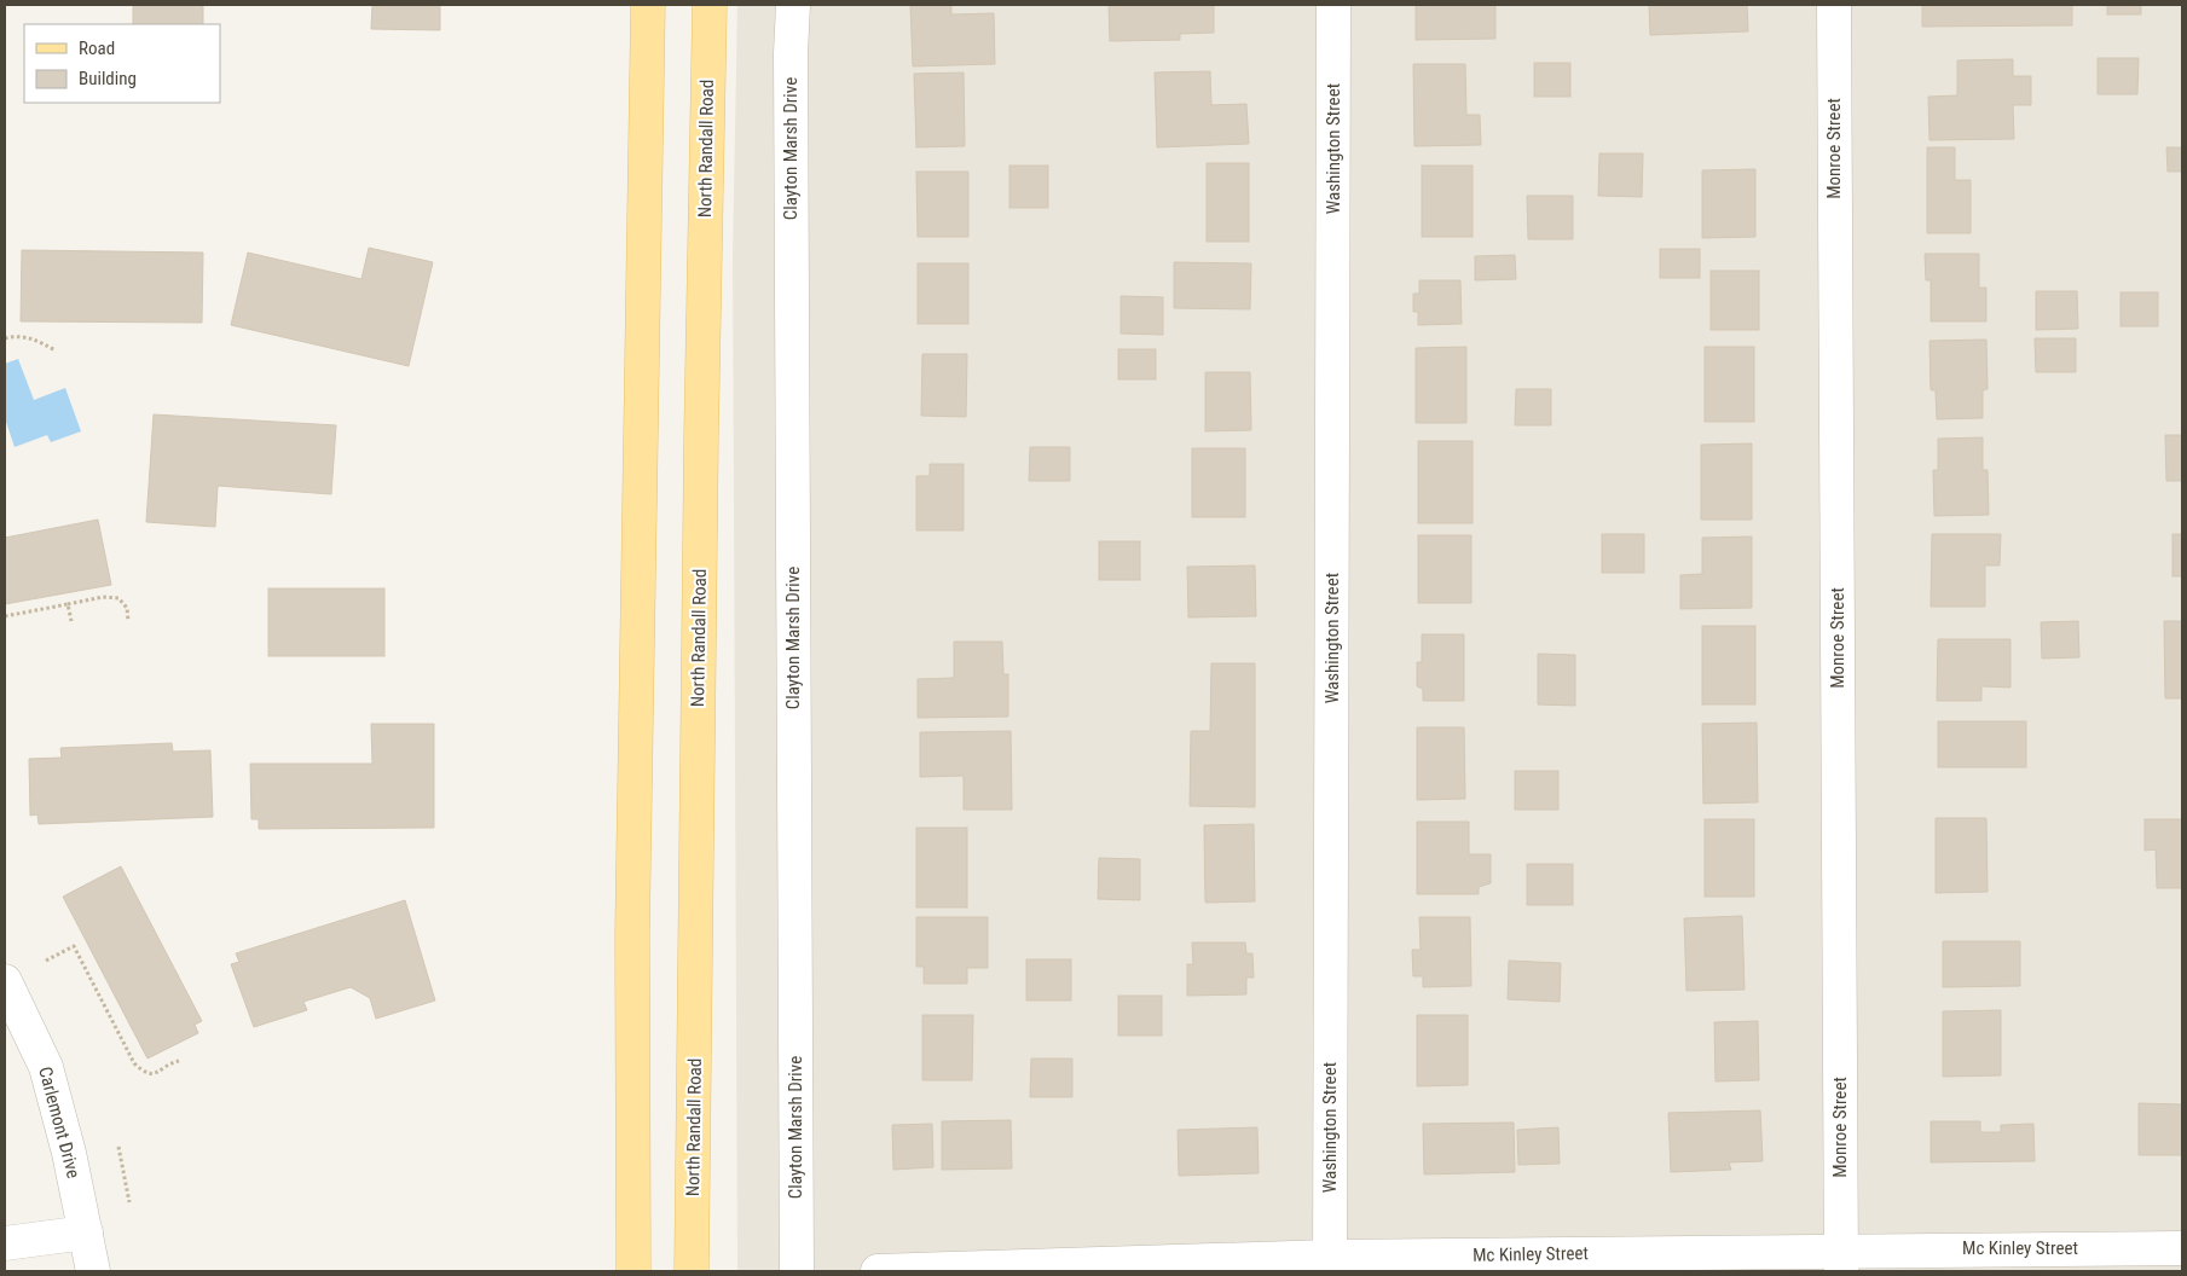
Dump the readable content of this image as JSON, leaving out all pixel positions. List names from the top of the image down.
{
  "streets": {
    "main road": ["North Randall Road"],
    "street": [
      "Clayton Marsh Drive",
      "Washington Street",
      "Monroe Street",
      "Carlemont Drive",
      "Mc Kinley Street"
    ]
  },
  "crossings": [
    ["Washington Street", "Mc Kinley Street"],
    ["Monroe Street", "Mc Kinley Street"]
  ],
  "legend": ["Road", "Building"]
}
